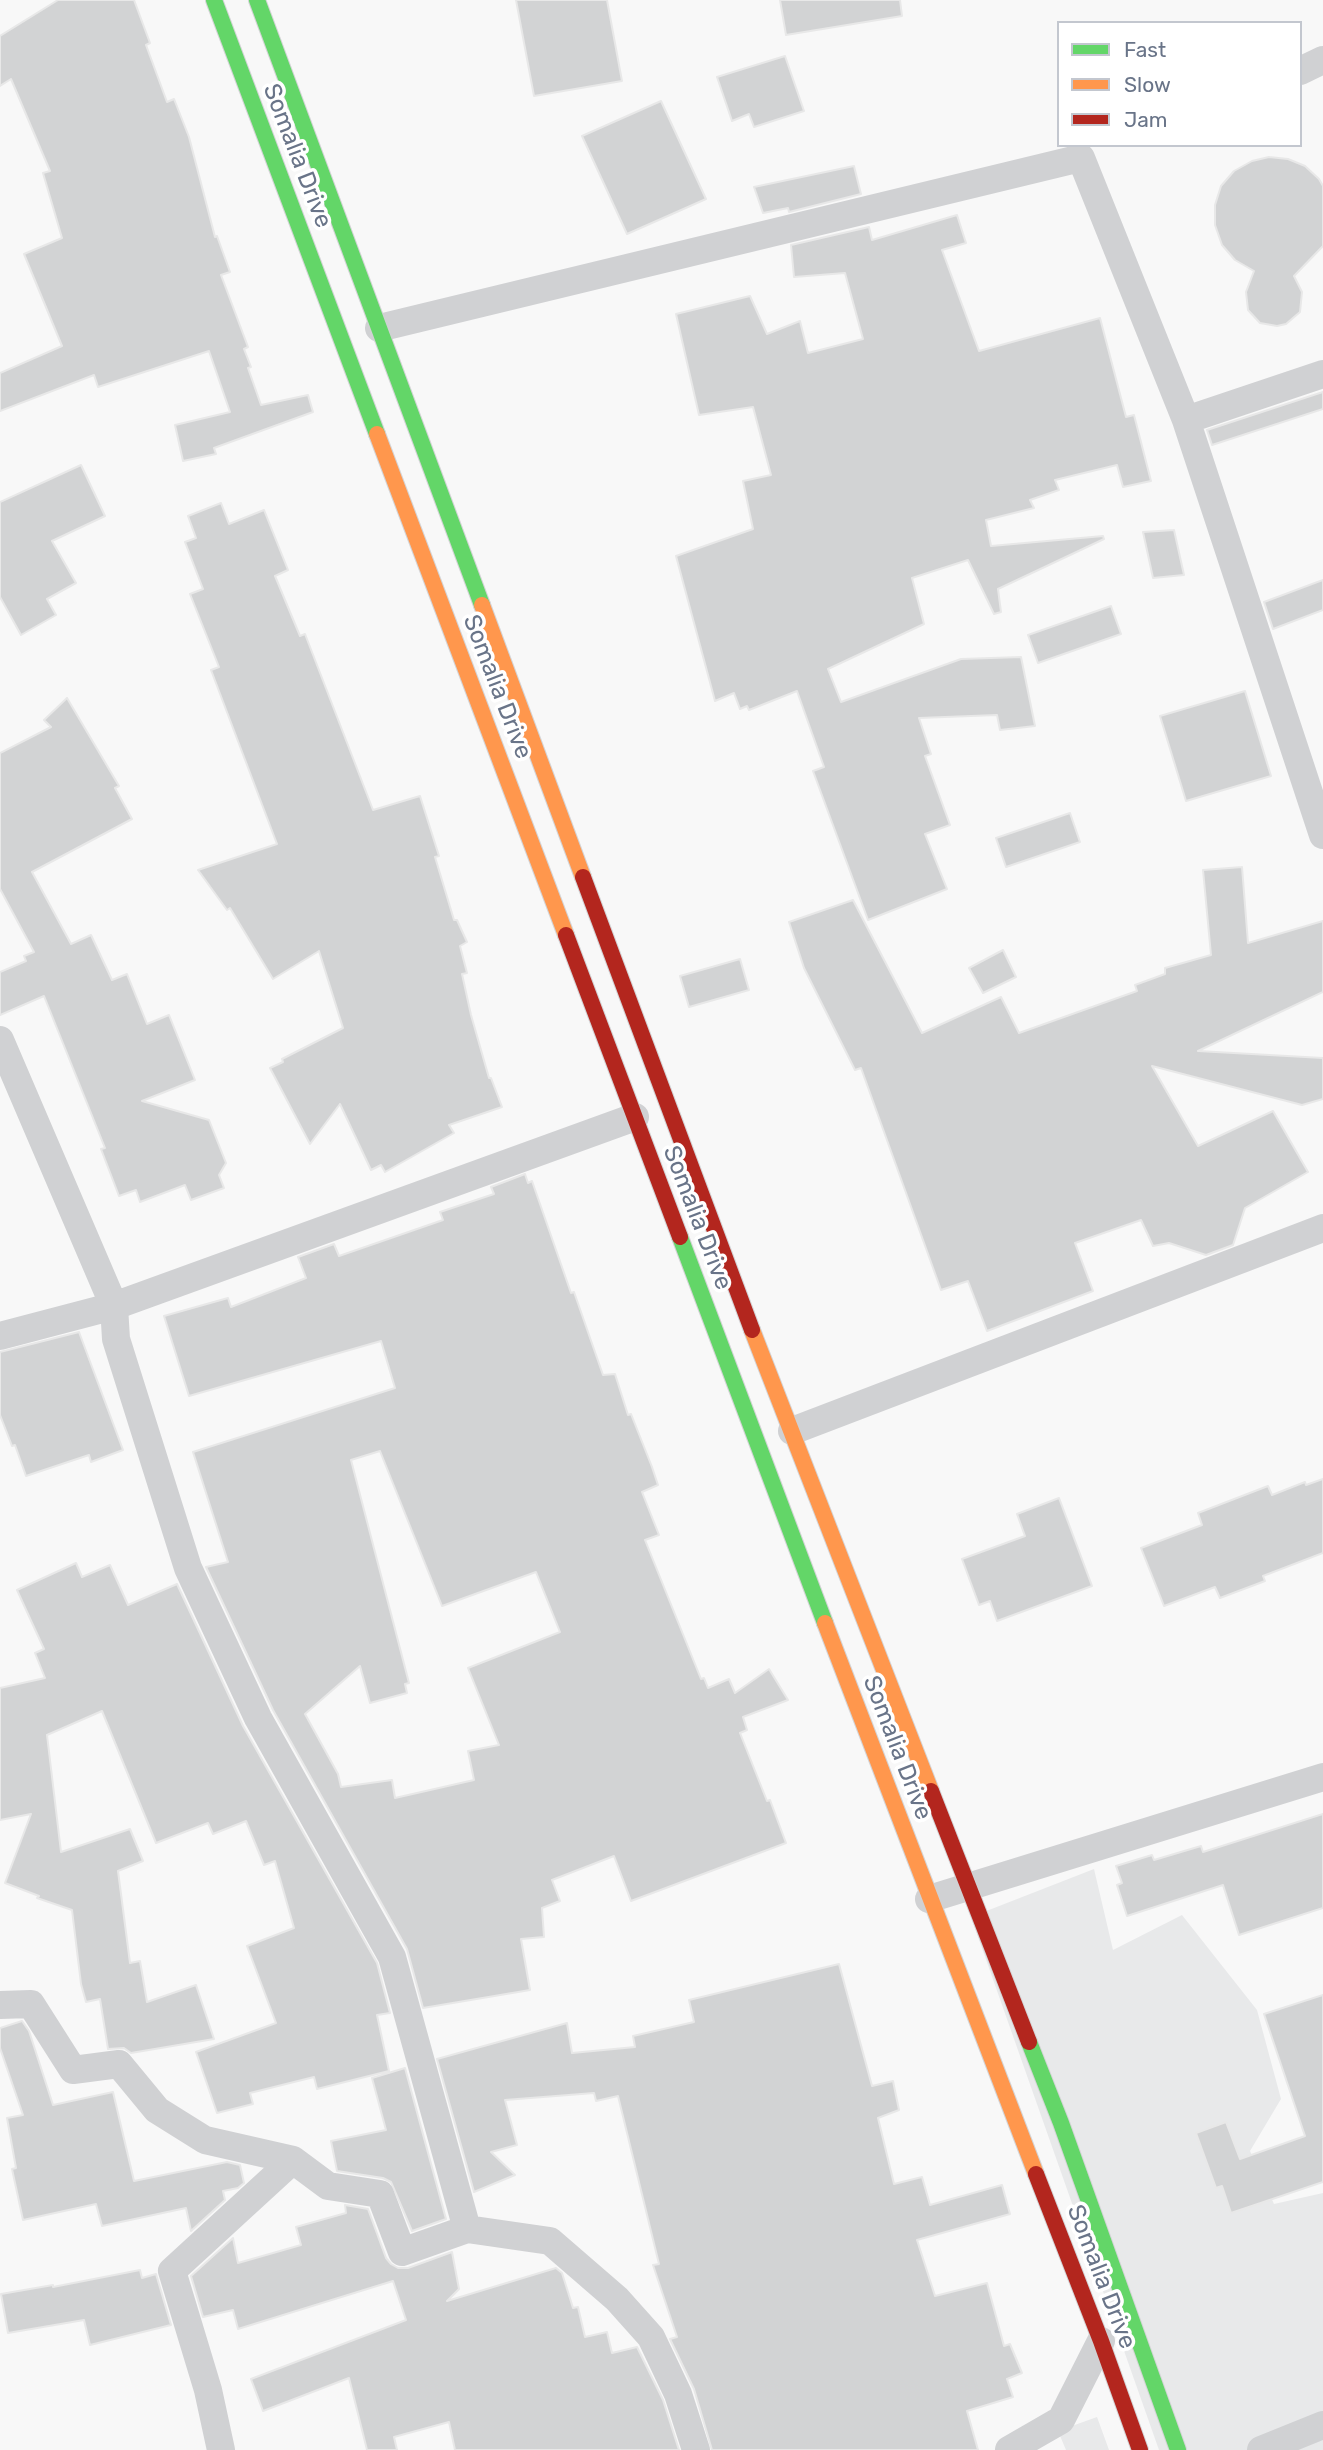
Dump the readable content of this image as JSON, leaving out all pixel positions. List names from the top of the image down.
{
  "streets": {
    "main road": ["Somalia Drive"]
  },
  "legend": ["Fast", "Slow", "Jam"]
}
